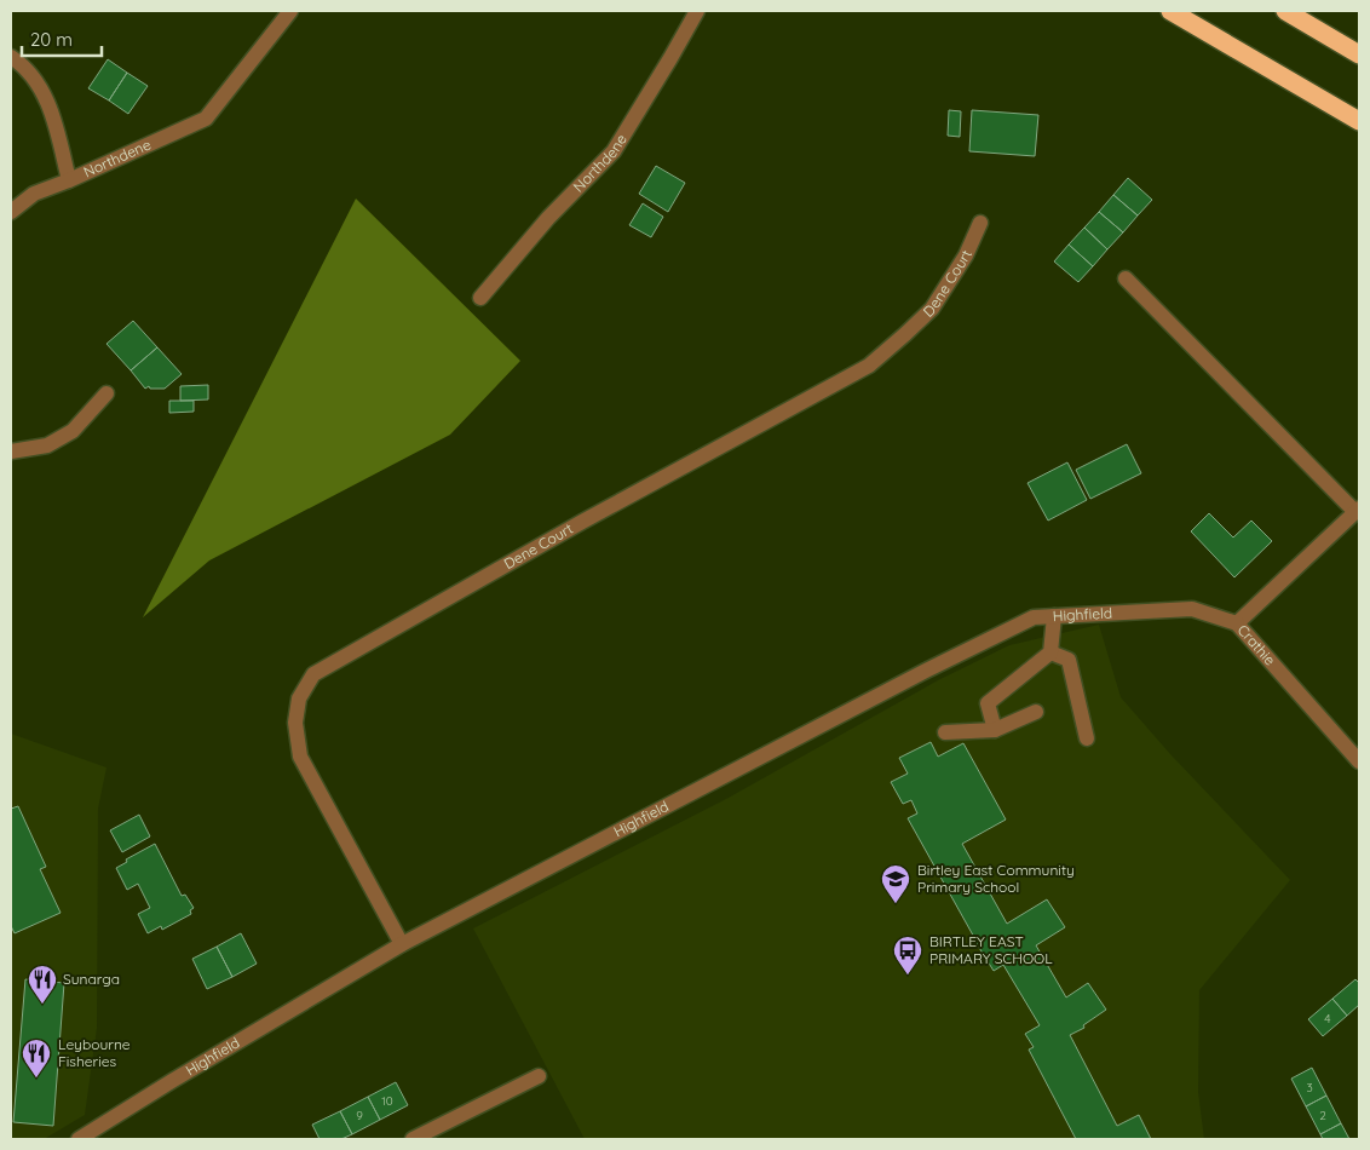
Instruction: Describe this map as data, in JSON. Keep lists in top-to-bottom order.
{
  "streets": {
    "street": [
      "Northdene",
      "Dene Court",
      "Highfield",
      "Crathie"
    ]
  },
  "crossings": [
    ["Dene Court", "Highfield"],
    ["Highfield", "Crathie"]
  ],
  "places": {
    "school or university": ["Birtley East Community Primary School"],
    "bus stop": ["BIRTLEY EAST PRIMARY SCHOOL"],
    "restaurant": ["Sunarga", "Leybourne Fisheries"]
  },
  "house_numbers": [
    "4",
    "3",
    "10",
    "9",
    "2"
  ],
  "scale_bar": "20 m"
}
